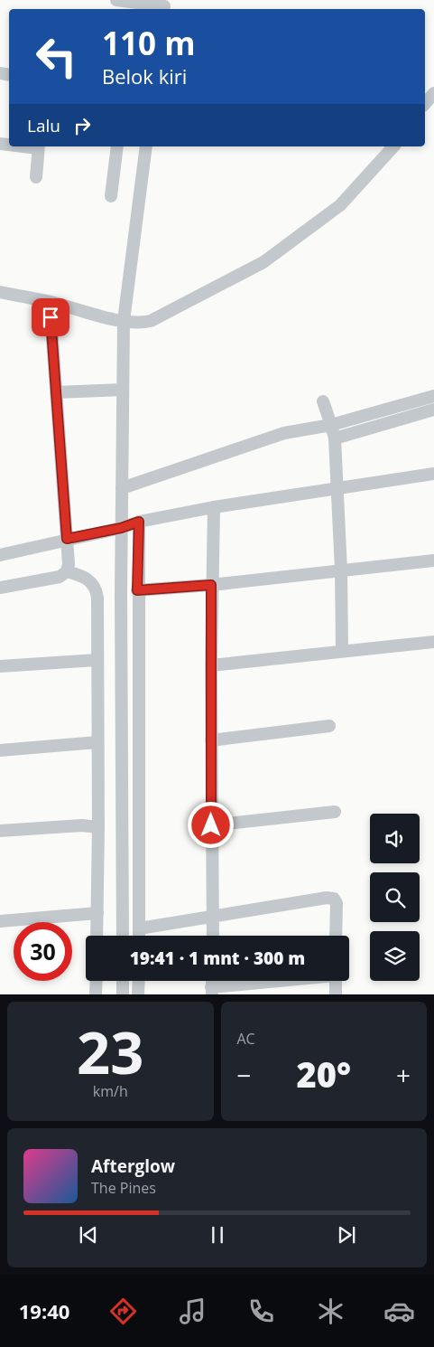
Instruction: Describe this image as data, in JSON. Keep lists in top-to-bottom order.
{
  "page": {
    "turn": ["110 m", "Belok kiri"],
    "then": "Lalu",
    "limit": "30",
    "trip": "19:41 · 1 mnt · 300 m",
    "tile": [
      ["23", "km/h"],
      "AC"
    ],
    "heat": ["−", "20°", "+"],
    "song": ["Afterglow", "The Pines"],
    "tabs": "19:40"
  }
}
